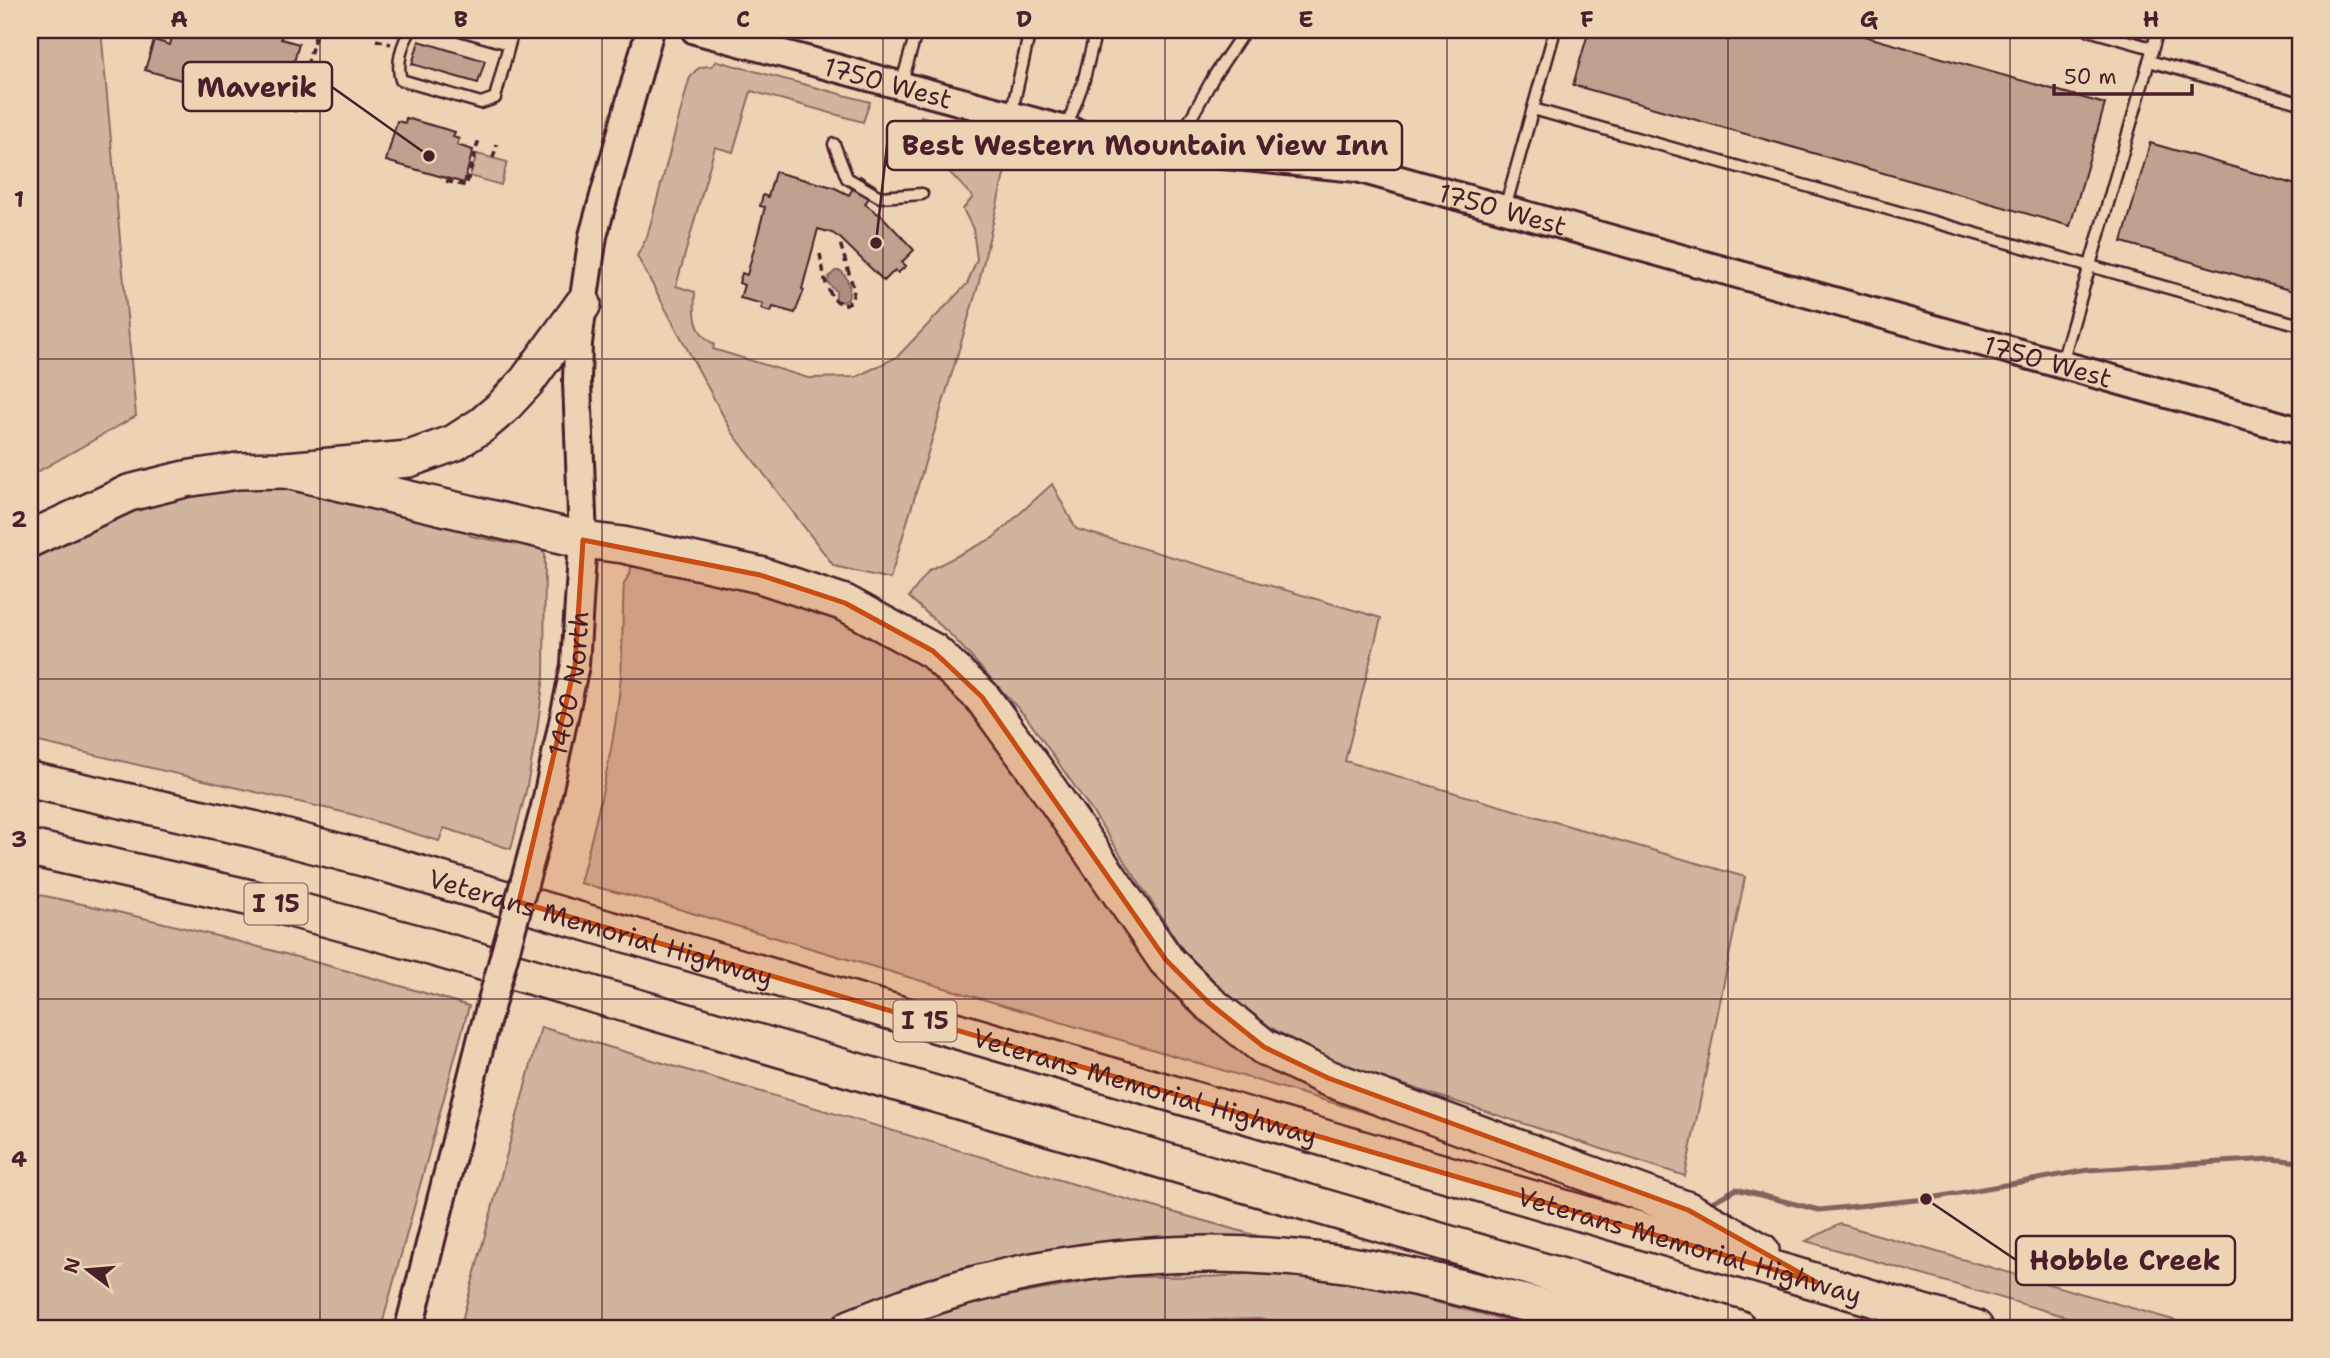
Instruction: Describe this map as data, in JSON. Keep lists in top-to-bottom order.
{
  "streets": {
    "highway": ["I 15", "Veterans Memorial Highway"],
    "street": ["1750 West", "1400 North"]
  },
  "places": ["Maverik", "Best Western Mountain View Inn", "Hobble Creek"],
  "scale_bar": "50 m",
  "north": "left",
  "grid": {
    "columns": [
      "A",
      "B",
      "C",
      "D",
      "E",
      "F",
      "G",
      "H"
    ],
    "rows": [
      "1",
      "2",
      "3",
      "4"
    ]
  }
}
